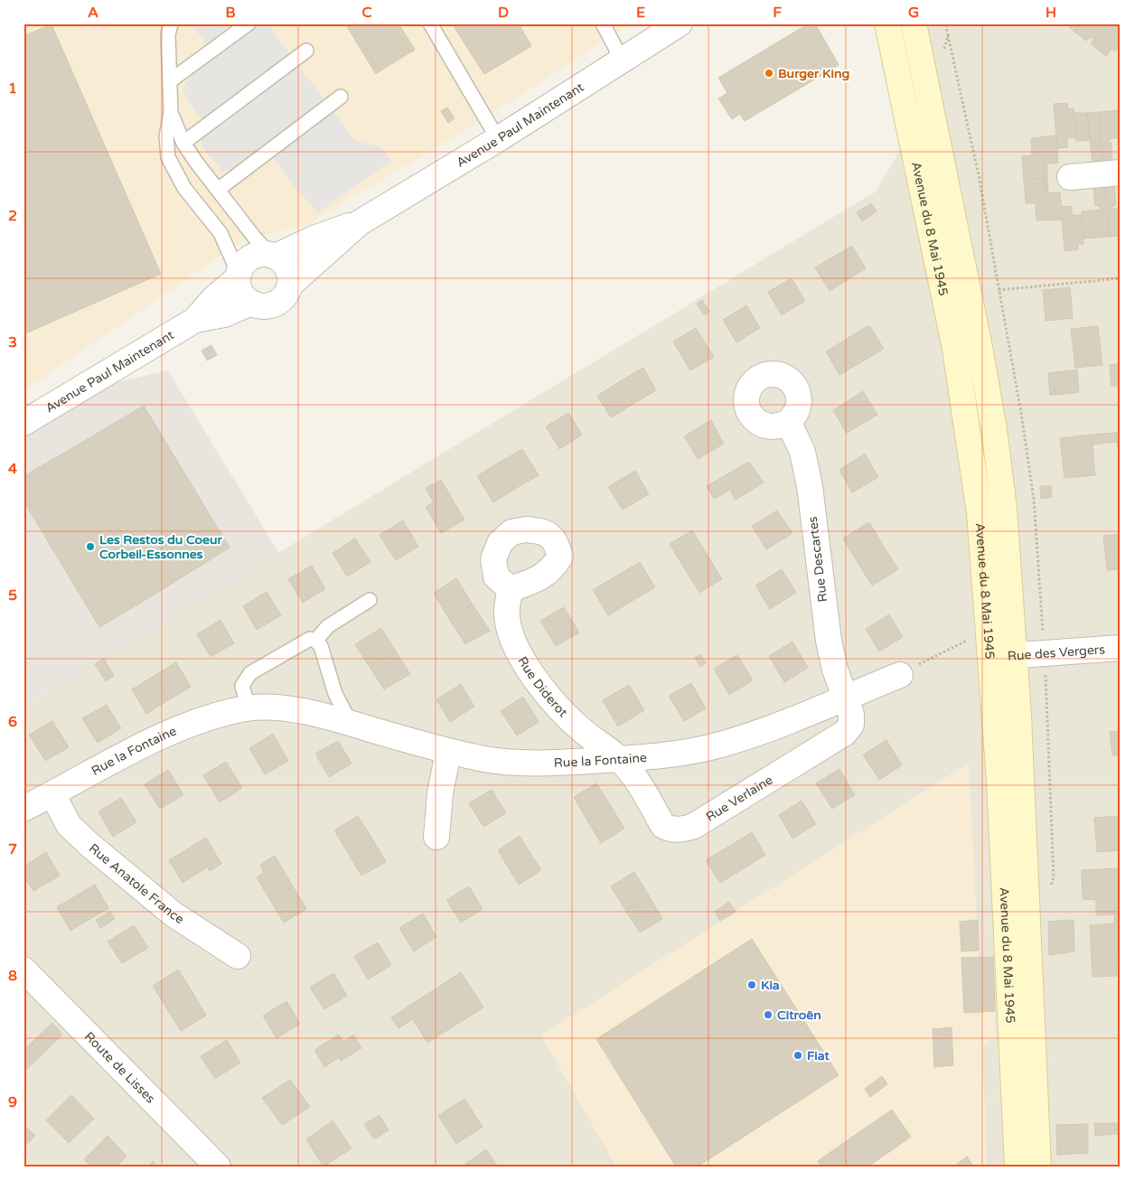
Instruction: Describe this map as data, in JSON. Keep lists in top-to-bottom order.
{
  "streets": {
    "main road": ["Avenue du 8 Mai 1945"],
    "street": [
      "Avenue Paul Maintenant",
      "Rue Descartes",
      "Rue des Vergers",
      "Rue Diderot",
      "Rue la Fontaine",
      "Rue Verlaine",
      "Rue Anatole France",
      "Route de Lisses"
    ]
  },
  "crossings": [
    ["Avenue du 8 Mai 1945", "Rue des Vergers"],
    ["Rue Descartes", "Rue la Fontaine"],
    ["Rue Descartes", "Rue Verlaine"],
    ["Rue Diderot", "Rue la Fontaine"],
    ["Rue Diderot", "Rue Verlaine"],
    ["Rue la Fontaine", "Rue Verlaine"],
    ["Rue la Fontaine", "Rue Anatole France"]
  ],
  "places": [
    "Burger King",
    "Les Restos du Coeur Corbeil-Essonnes",
    "Kia",
    "Citroën",
    "Fiat"
  ],
  "grid": {
    "columns": [
      "A",
      "B",
      "C",
      "D",
      "E",
      "F",
      "G",
      "H"
    ],
    "rows": [
      "1",
      "2",
      "3",
      "4",
      "5",
      "6",
      "7",
      "8",
      "9"
    ]
  }
}
